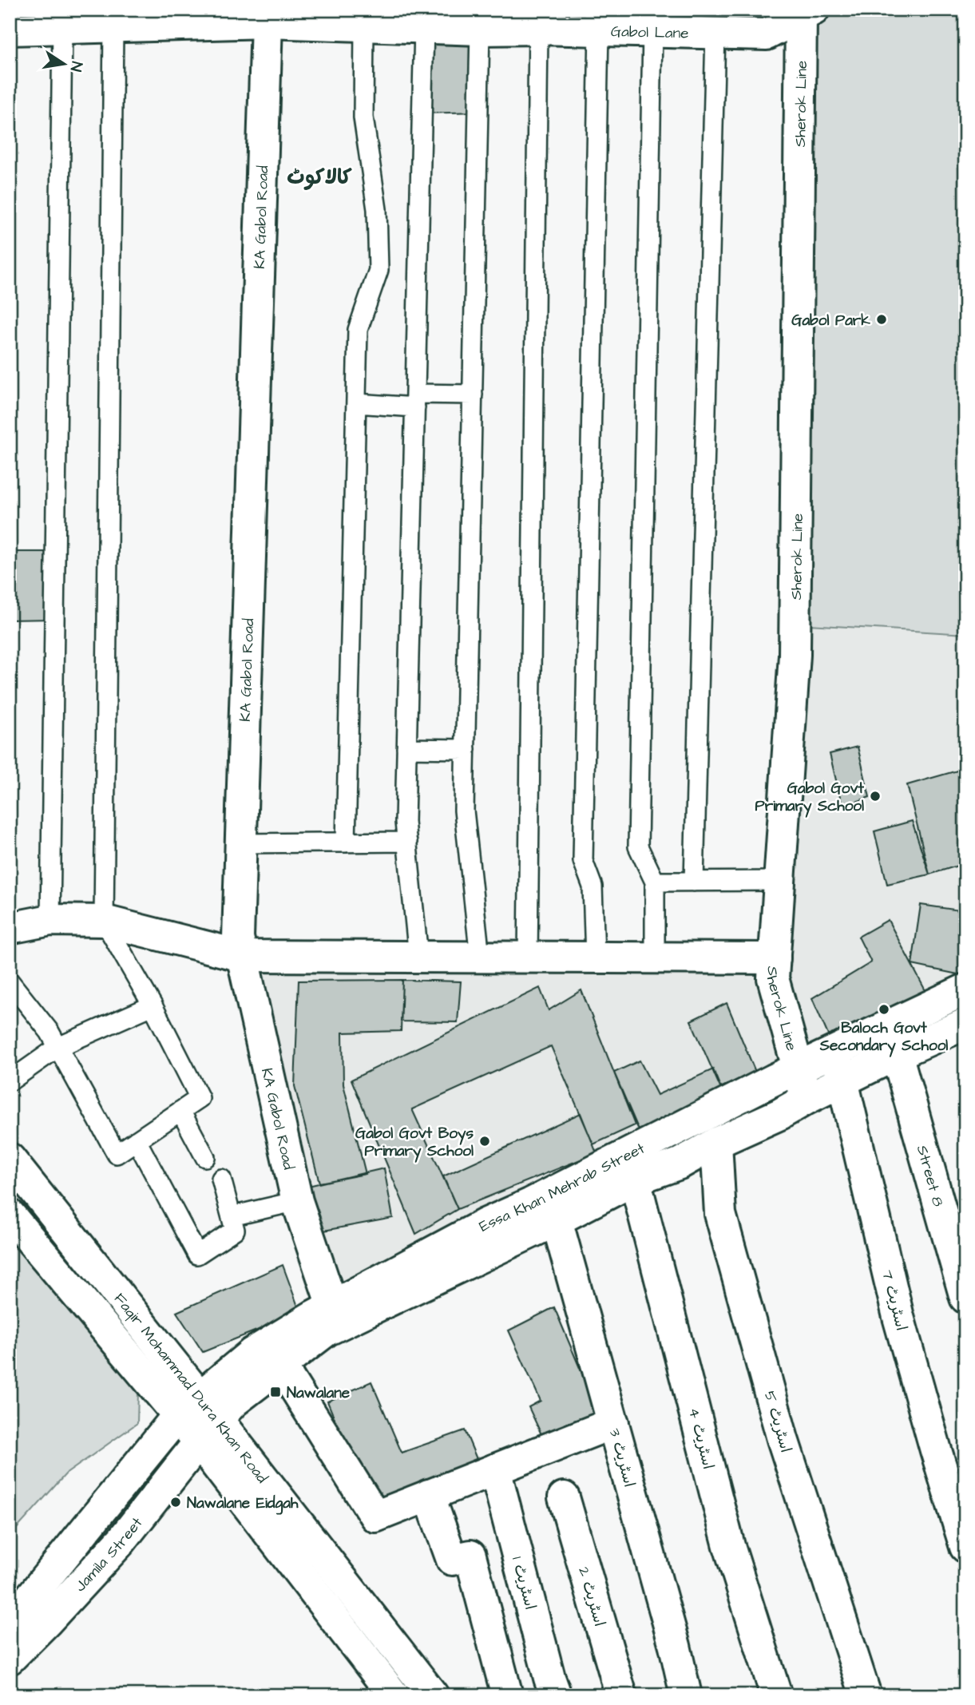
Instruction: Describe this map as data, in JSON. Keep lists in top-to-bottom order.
{
  "streets": {
    "street": [
      "Gabol Lane",
      "Sherok Line",
      "KA Gabol Road",
      "Street 8",
      "Essa Khan Mehrab Street",
      "اسٹریٹ 7",
      "Faqir Mohammad Dura Khan Road",
      "اسٹریٹ 5",
      "اسٹریٹ 4",
      "اسٹریٹ 3",
      "Jamila Street",
      "اسٹریٹ 1",
      "اسٹریٹ 2"
    ]
  },
  "crossings": [
    ["Gabol Lane", "Sherok Line"],
    ["Gabol Lane", "KA Gabol Road"],
    ["Sherok Line", "Essa Khan Mehrab Street"],
    ["KA Gabol Road", "Essa Khan Mehrab Street"],
    ["Street 8", "Essa Khan Mehrab Street"],
    ["Essa Khan Mehrab Street", "اسٹریٹ 7"],
    ["Essa Khan Mehrab Street", "Faqir Mohammad Dura Khan Road"],
    ["Essa Khan Mehrab Street", "اسٹریٹ 5"],
    ["Essa Khan Mehrab Street", "اسٹریٹ 4"],
    ["Essa Khan Mehrab Street", "اسٹریٹ 3"],
    ["Essa Khan Mehrab Street", "Jamila Street"],
    ["Faqir Mohammad Dura Khan Road", "Jamila Street"]
  ],
  "districts": ["کالاکوٹ"],
  "places": {
    "other": [
      "Gabol Park",
      "Gabol Govt Primary School",
      "Baloch Govt Secondary School",
      "Gabol Govt Boys Primary School",
      "Nawalane Eidgah"
    ],
    "transit": ["Nawalane"]
  },
  "north": "right"
}
